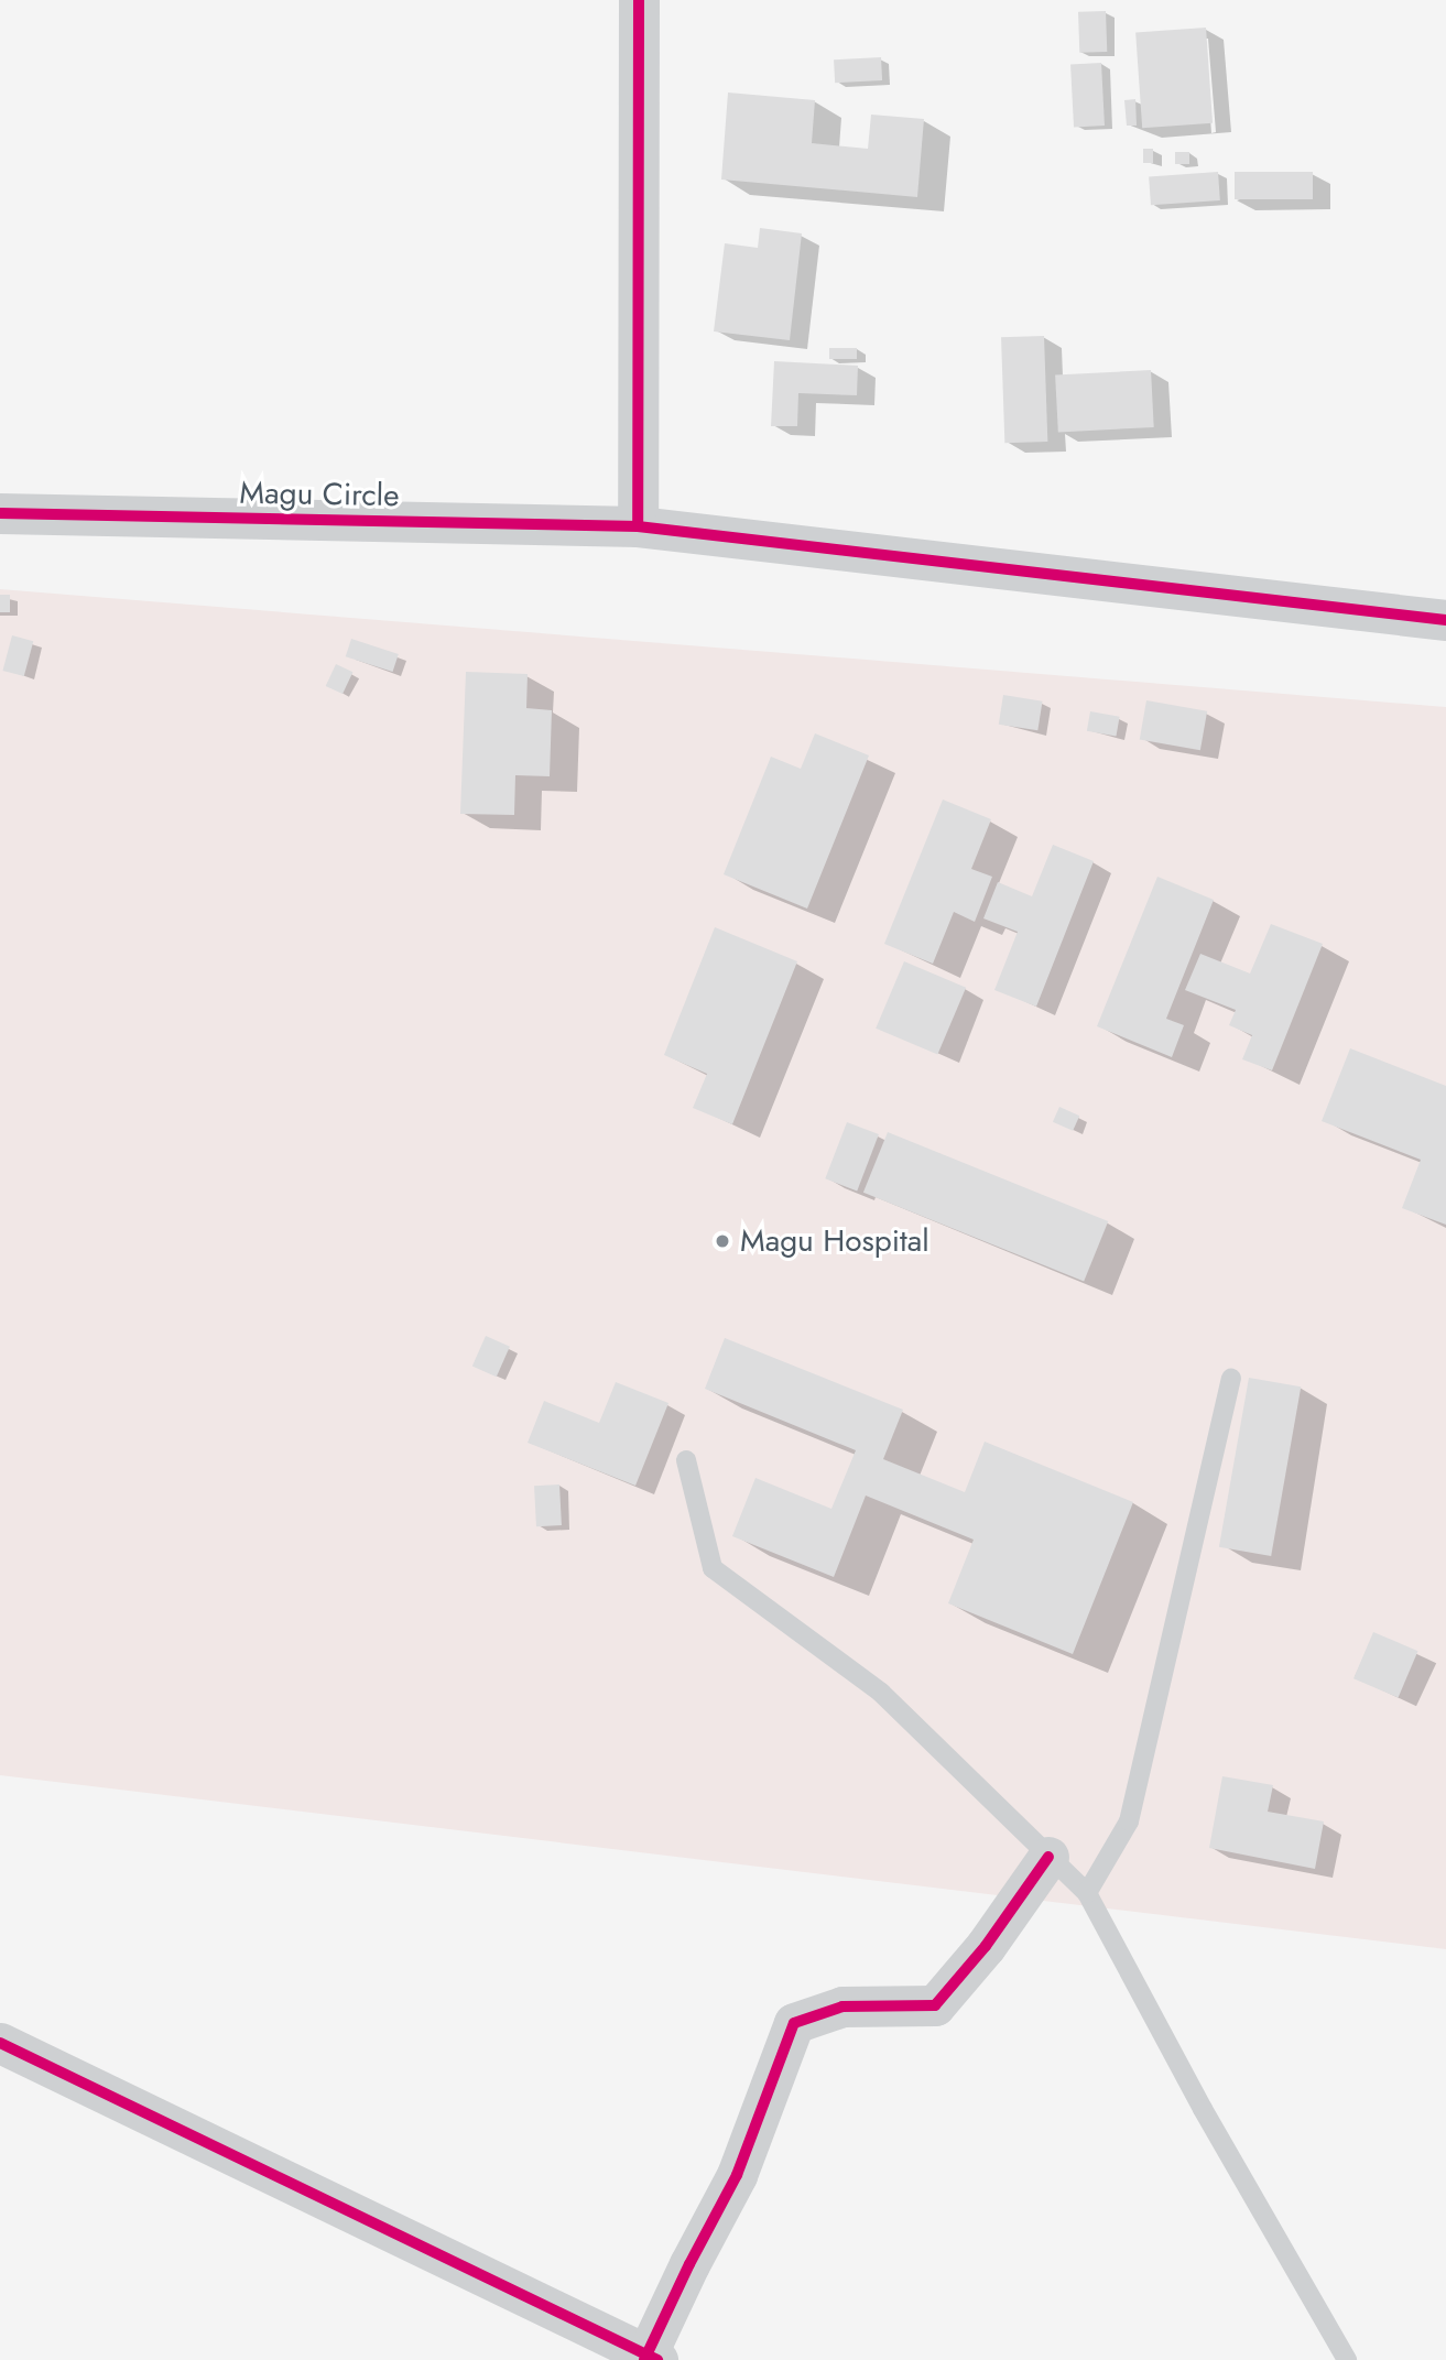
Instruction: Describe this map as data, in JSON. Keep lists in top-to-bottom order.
{
  "streets": {
    "street": ["Magu Circle"]
  },
  "places": ["Magu Hospital"]
}
